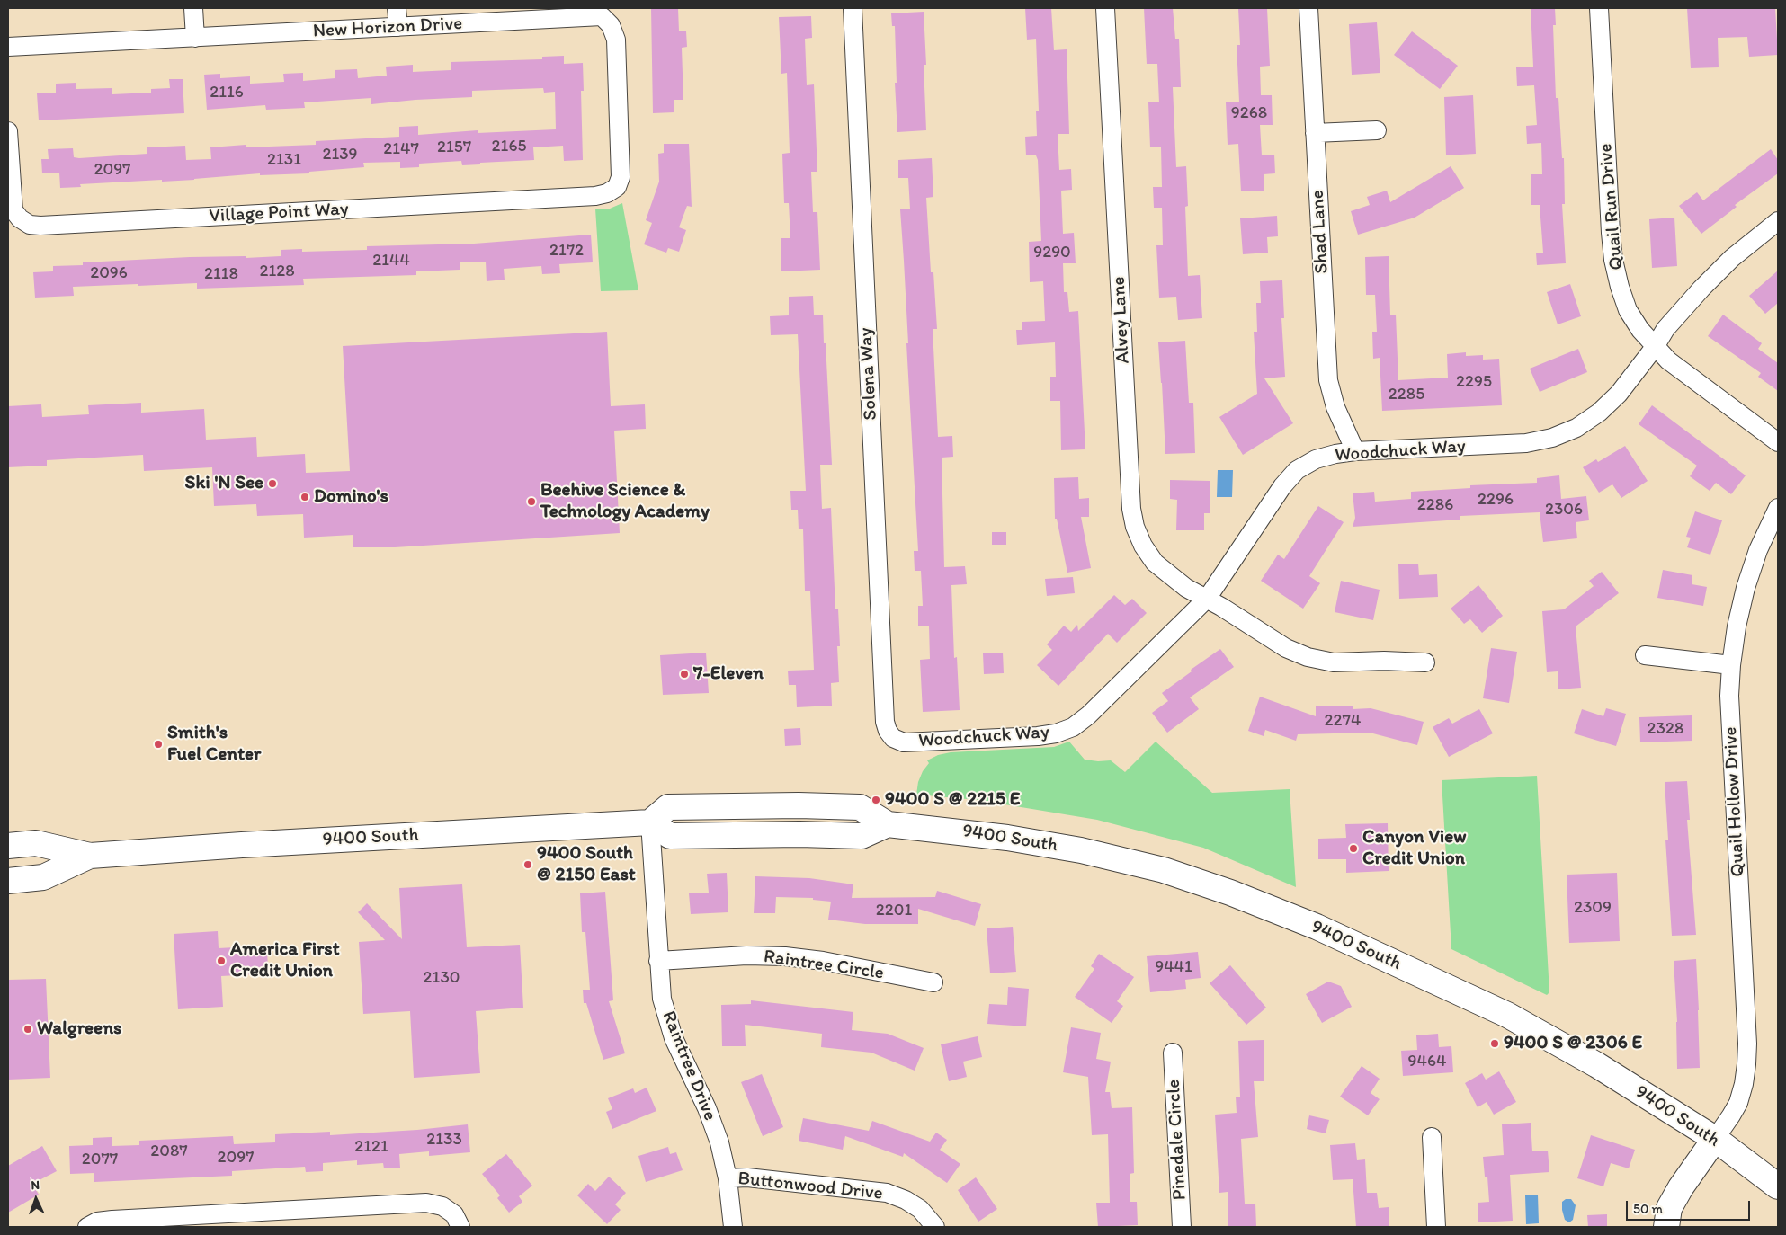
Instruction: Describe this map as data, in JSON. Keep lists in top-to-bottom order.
{
  "streets": {
    "main road": ["9400 South"],
    "street": [
      "New Horizon Drive",
      "Quail Run Drive",
      "Village Point Way",
      "Shad Lane",
      "Alvey Lane",
      "Solena Way",
      "Woodchuck Way",
      "Quail Hollow Drive",
      "Raintree Circle",
      "Raintree Drive",
      "Pinedale Circle",
      "Buttonwood Drive"
    ]
  },
  "crossings": [
    ["New Horizon Drive", "Village Point Way"],
    ["Quail Run Drive", "Woodchuck Way"],
    ["Shad Lane", "Woodchuck Way"],
    ["Alvey Lane", "Woodchuck Way"],
    ["Solena Way", "Woodchuck Way"],
    ["Quail Hollow Drive", "9400 South"],
    ["9400 South", "Raintree Drive"],
    ["Raintree Circle", "Raintree Drive"],
    ["Raintree Drive", "Buttonwood Drive"]
  ],
  "places": [
    "Ski 'N See",
    "Domino's",
    "Beehive Science & Technology Academy",
    "7-Eleven",
    "Smith's Fuel Center",
    "9400 S @ 2215 E",
    "Canyon View Credit Union",
    "9400 South @ 2150 East",
    "America First Credit Union",
    "Walgreens",
    "9400 S @ 2306 E"
  ],
  "house_numbers": [
    "2116",
    "9268",
    "2165",
    "2157",
    "2147",
    "2139",
    "2131",
    "2097",
    "2172",
    "9290",
    "2144",
    "2128",
    "2096",
    "2118",
    "2295",
    "2285",
    "2296",
    "2286",
    "2306",
    "2274",
    "2328",
    "2309",
    "2201",
    "9441",
    "2130",
    "9464",
    "2133",
    "2121",
    "2087",
    "2097",
    "2077"
  ],
  "scale_bar": "50 m",
  "north": "top"
}
